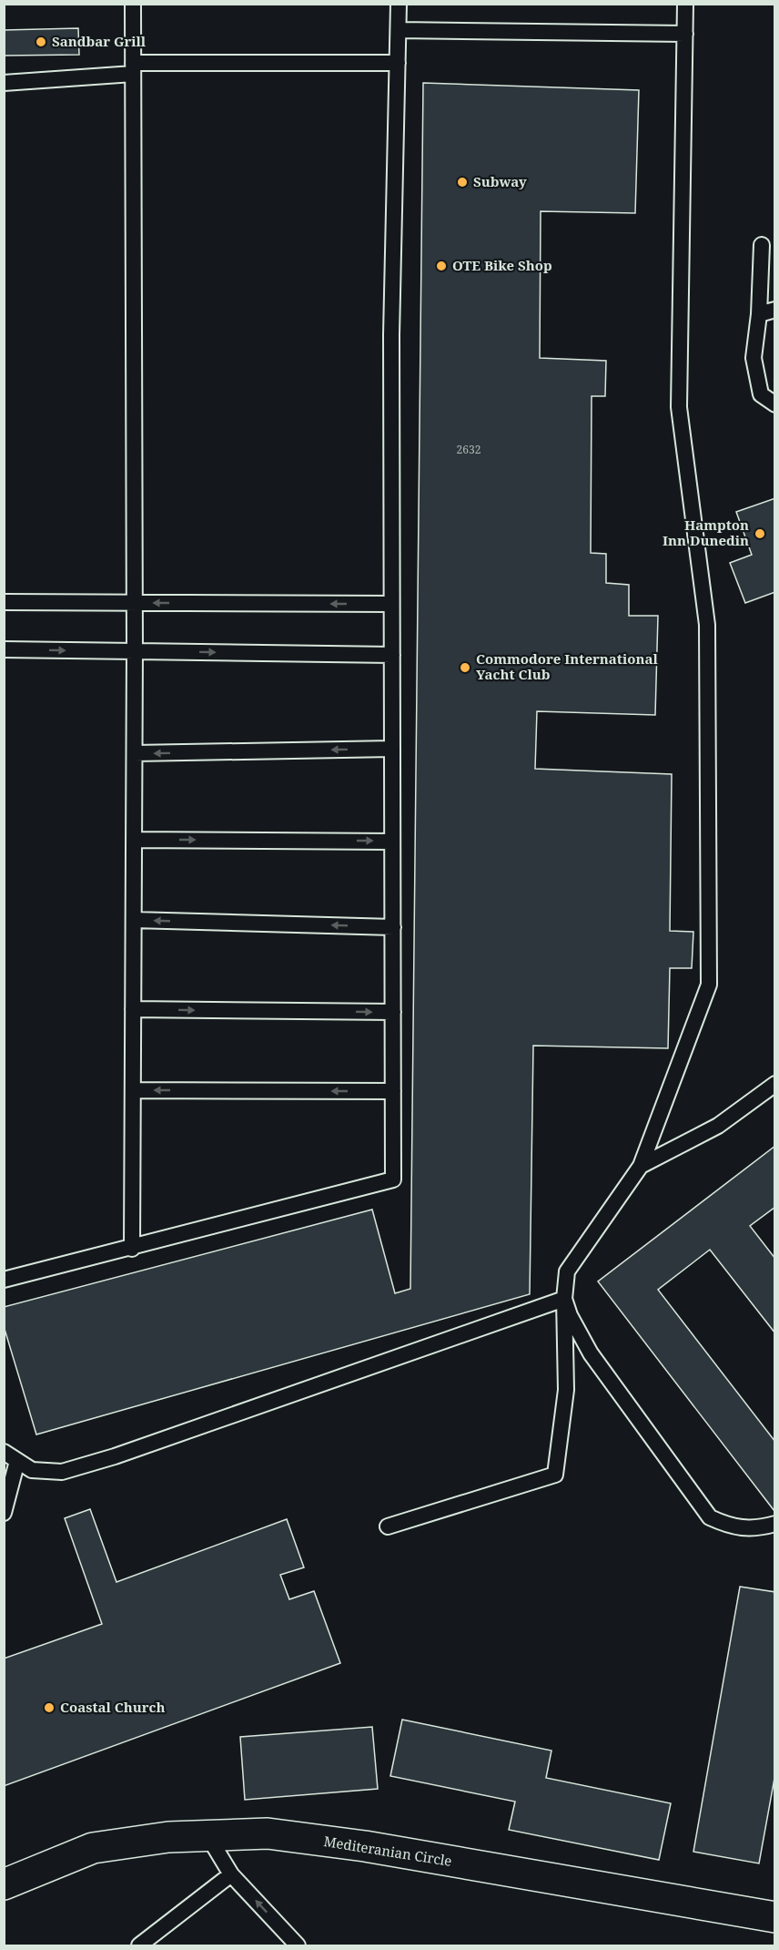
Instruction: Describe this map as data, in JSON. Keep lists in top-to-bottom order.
{
  "streets": {
    "street": ["Mediteranian Circle"]
  },
  "places": [
    "Sandbar Grill",
    "Subway",
    "OTE Bike Shop",
    "Hampton Inn Dunedin",
    "Commodore International Yacht Club",
    "Coastal Church"
  ],
  "house_numbers": ["2632"]
}
